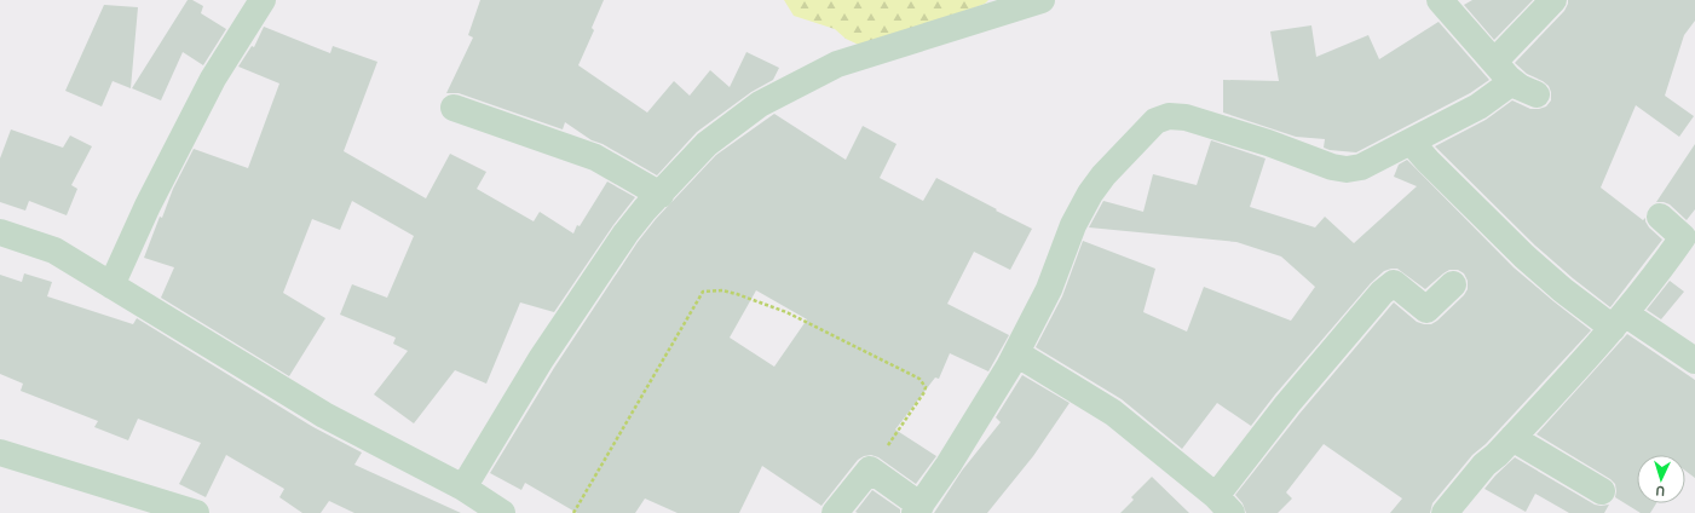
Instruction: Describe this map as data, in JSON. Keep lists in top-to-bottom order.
{
  "north": "bottom"
}
